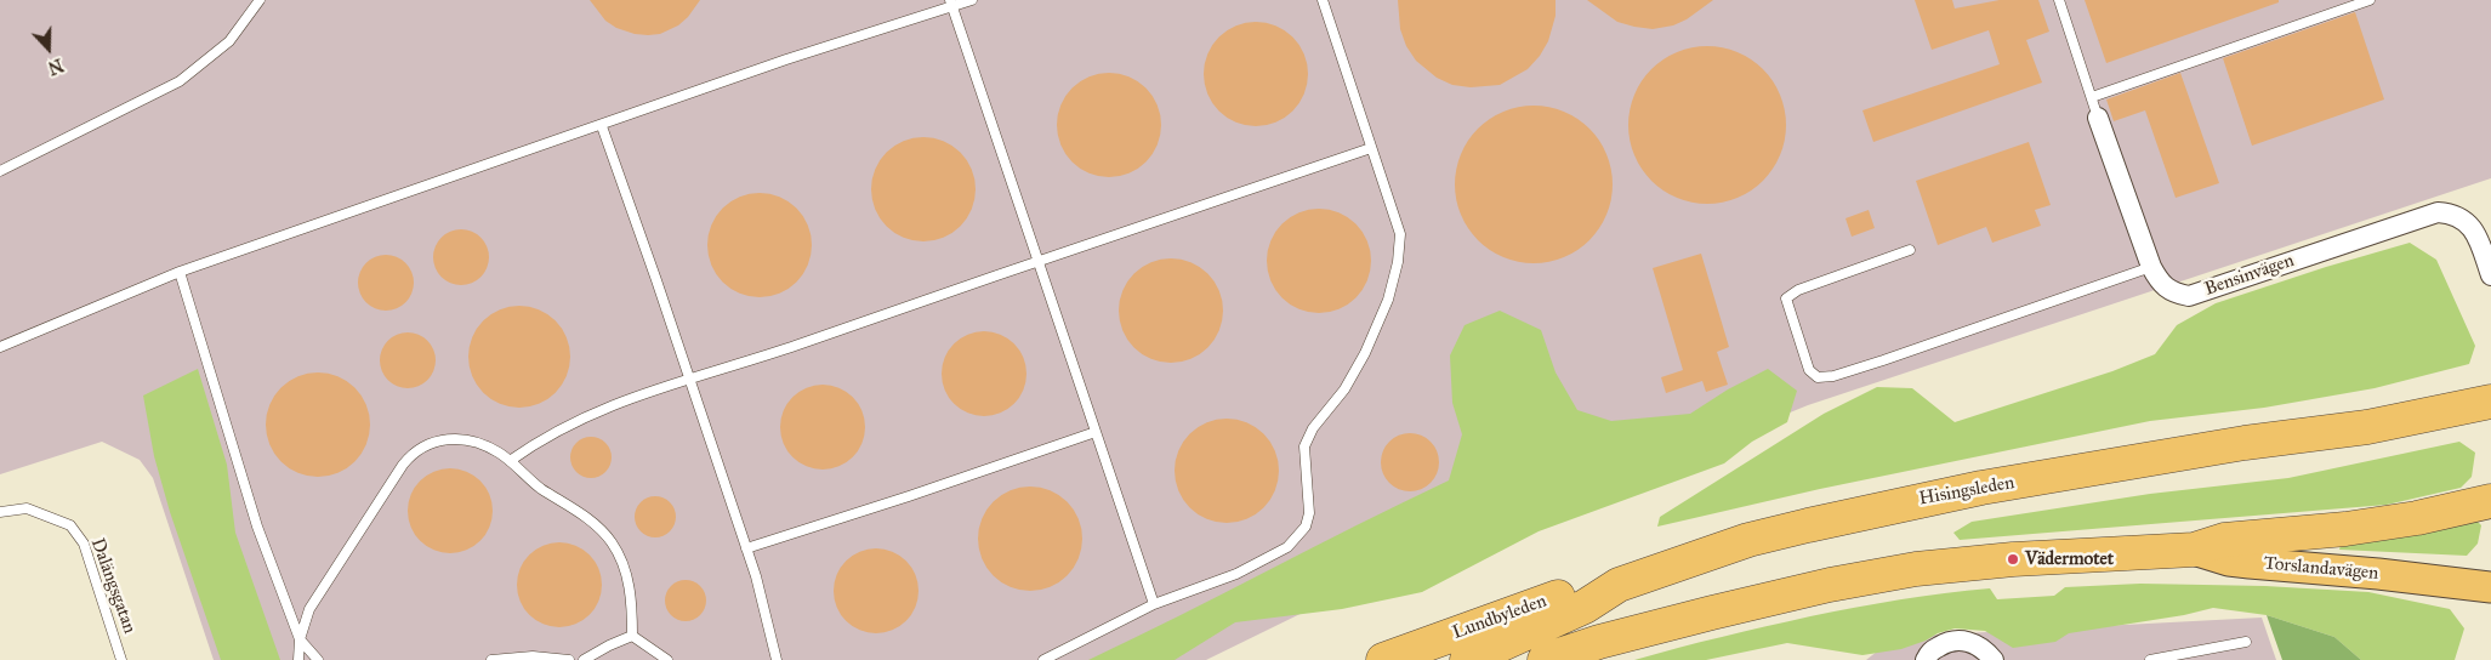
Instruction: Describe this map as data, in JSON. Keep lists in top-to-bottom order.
{
  "streets": {
    "highway": ["Hisingsleden", "Lundbyleden"],
    "main road": ["Torslandavägen"],
    "street": ["Bensinvägen"],
    "lane": ["Dalängsgatan"]
  },
  "crossings": [
    ["Hisingsleden", "Lundbyleden"]
  ],
  "places": ["Vädermotet"],
  "north": "bottom"
}
